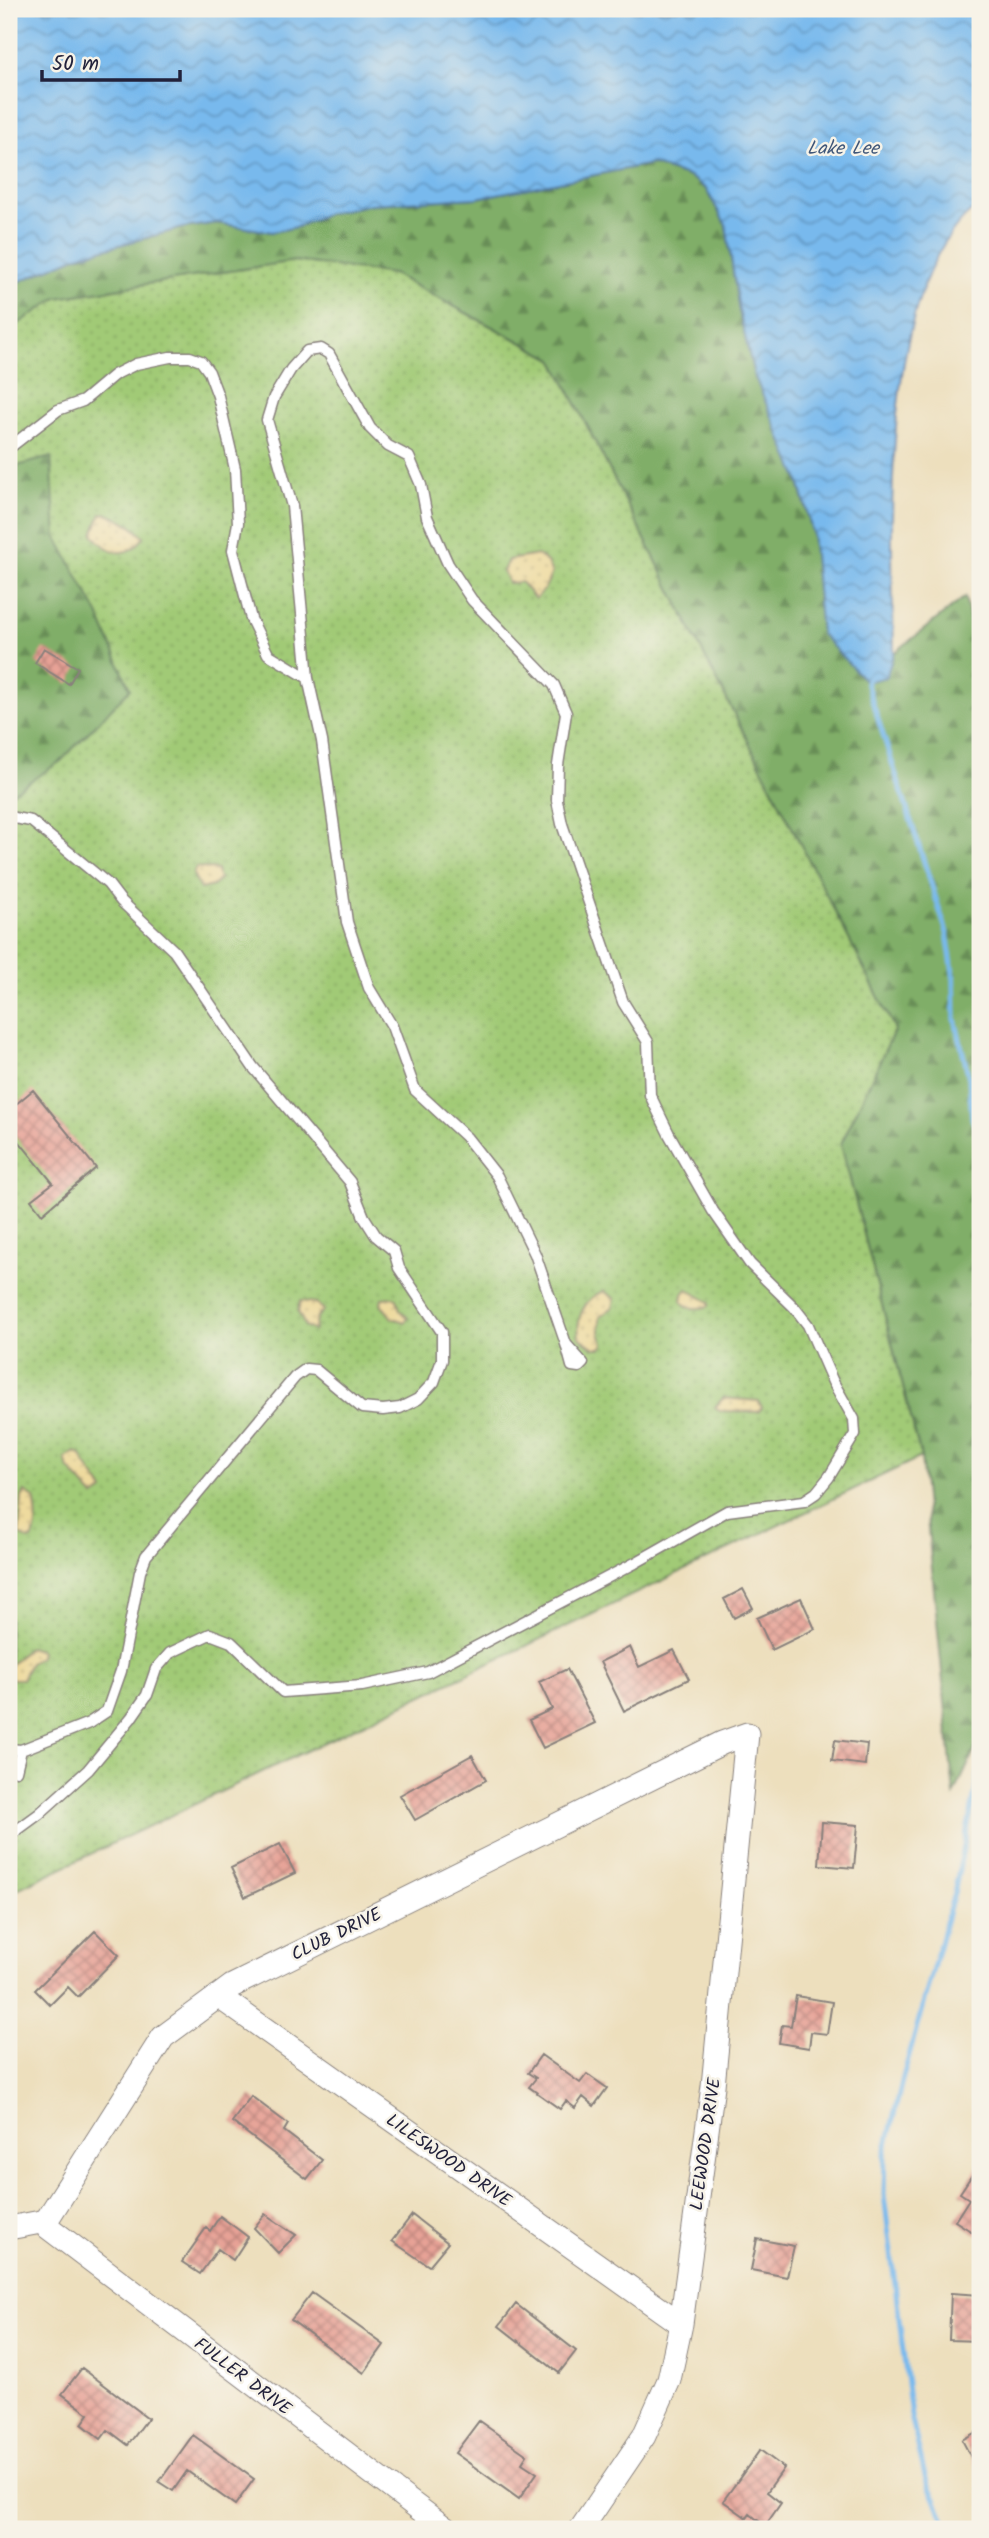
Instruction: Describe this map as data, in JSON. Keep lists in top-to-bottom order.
{
  "streets": {
    "street": [
      "CLUB DRIVE",
      "LEEWOOD DRIVE",
      "LILESWOOD DRIVE",
      "FULLER DRIVE"
    ]
  },
  "crossings": [
    ["CLUB DRIVE", "LEEWOOD DRIVE"],
    ["CLUB DRIVE", "LILESWOOD DRIVE"],
    ["CLUB DRIVE", "FULLER DRIVE"],
    ["LEEWOOD DRIVE", "LILESWOOD DRIVE"]
  ],
  "water": ["Lake Lee"],
  "scale_bar": "50 m"
}
